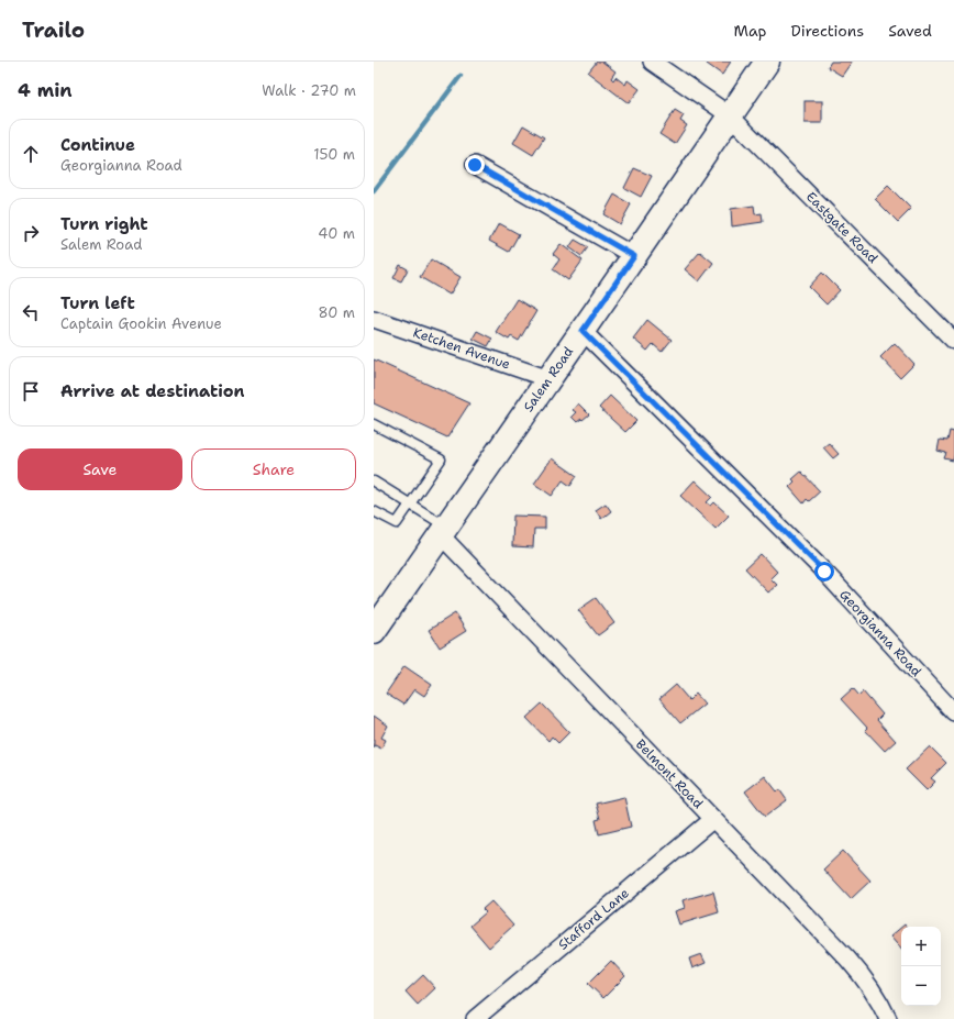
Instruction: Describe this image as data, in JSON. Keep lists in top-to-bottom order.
{
  "streets": {
    "main road": ["Salem Road"],
    "street": [
      "Eastgate Road",
      "Ketchen Avenue",
      "Georgianna Road",
      "Belmont Road",
      "Stafford Lane"
    ]
  },
  "crossings": [
    ["Eastgate Road", "Salem Road"],
    ["Ketchen Avenue", "Salem Road"],
    ["Salem Road", "Georgianna Road"],
    ["Salem Road", "Belmont Road"],
    ["Belmont Road", "Stafford Lane"]
  ],
  "page": {
    "header": "Trailo",
    "nav": ["Map", "Directions", "Saved"],
    "heading": ["4 min", "Walk · 270 m"],
    "list": [
      ["Continue", "Georgianna Road", "150 m"],
      ["Turn right", "Salem Road", "40 m"],
      ["Turn left", "Captain Gookin Avenue", "80 m"],
      "Arrive at destination"
    ],
    "buttons": ["Save", "Share"],
    "map_buttons": ["+", "−"]
  }
}
